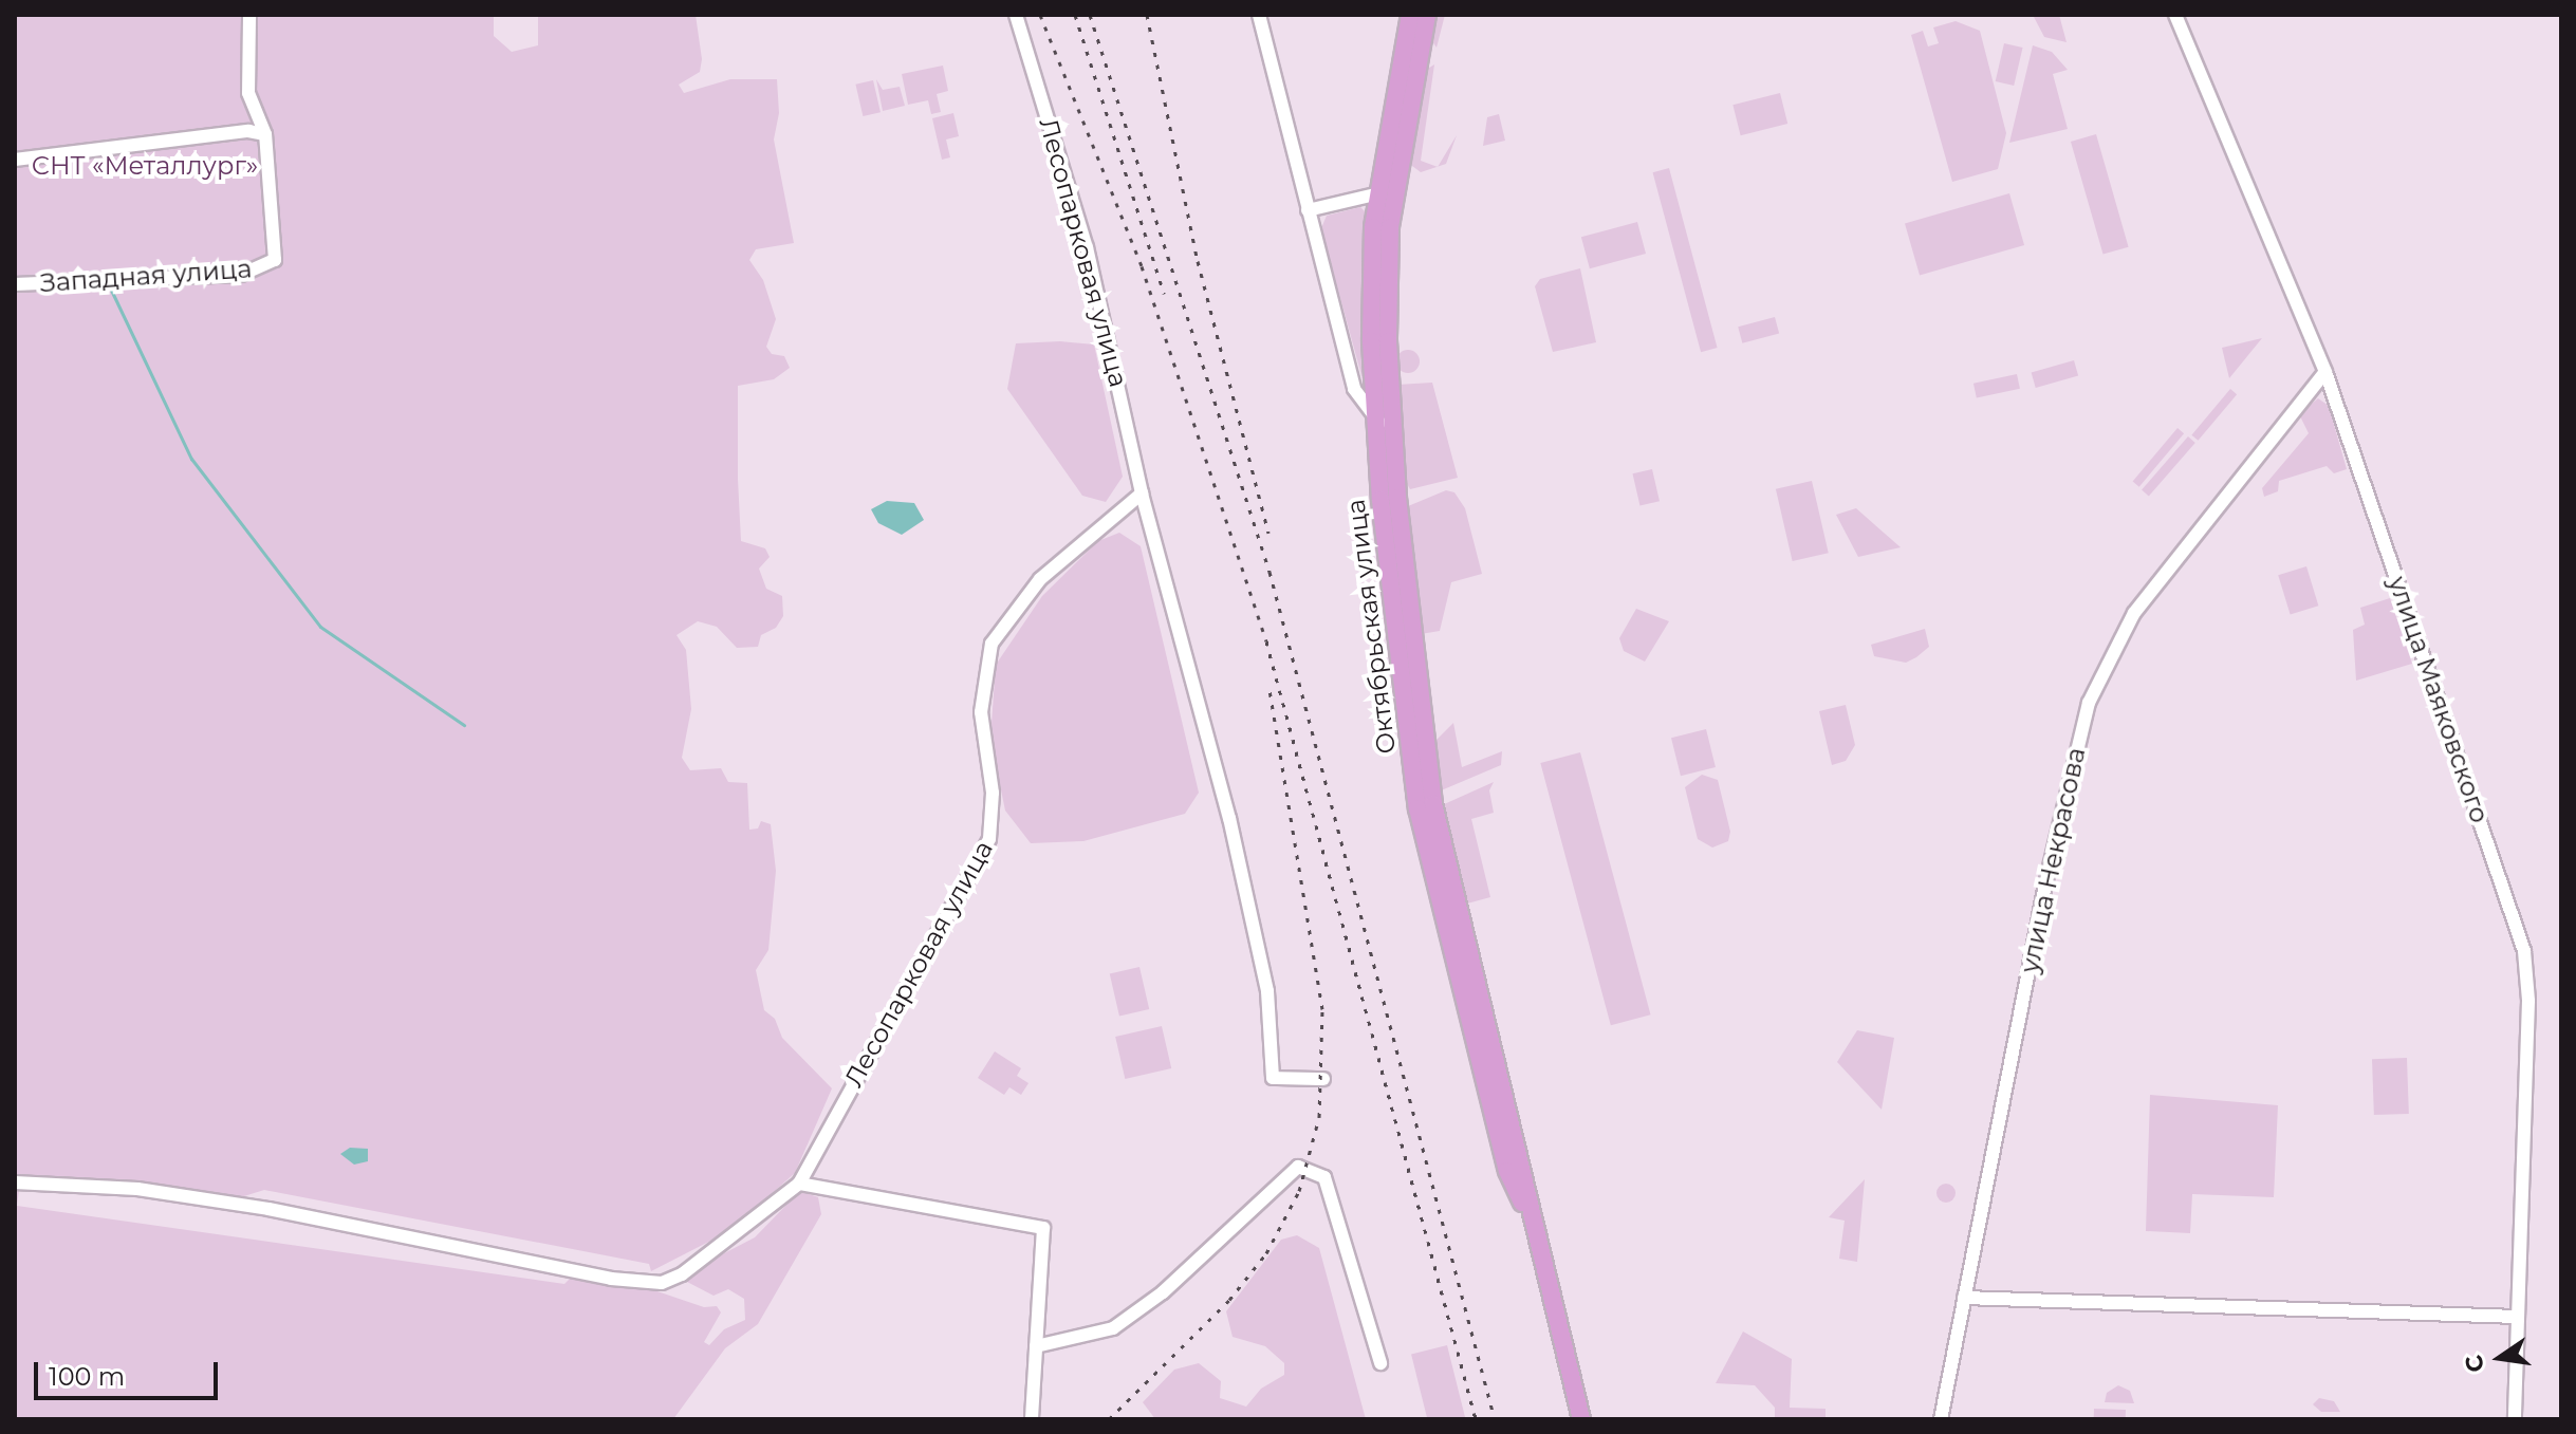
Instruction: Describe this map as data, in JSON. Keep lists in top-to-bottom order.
{
  "streets": {
    "main road": ["Октябрьская улица"],
    "street": [
      "Лесопарковая улица",
      "Западная улица",
      "улица Маяковского",
      "улица Некрасова"
    ]
  },
  "crossings": [
    ["улица Маяковского", "улица Некрасова"]
  ],
  "parks": ["СНТ «Металлург»"],
  "scale_bar": "100 m",
  "north": "left"
}
